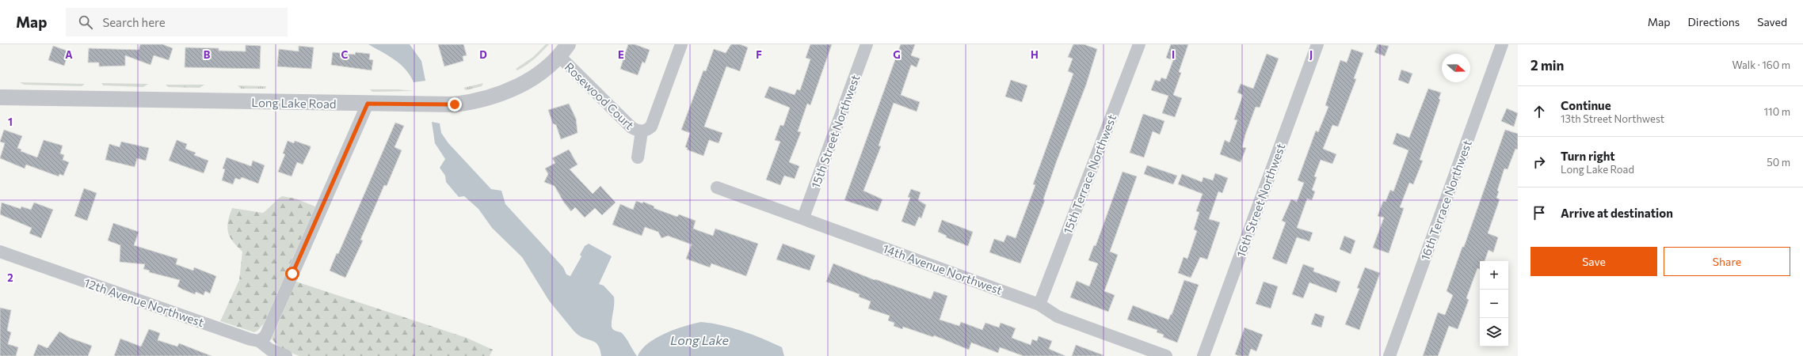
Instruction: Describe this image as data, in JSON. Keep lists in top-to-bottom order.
{
  "streets": {
    "street": [
      "Rosewood Court",
      "Long Lake Road",
      "15th Street Northwest",
      "15th Terrace Northwest",
      "16th Street Northwest",
      "16th Terrace Northwest",
      "14th Avenue Northwest",
      "12th Avenue Northwest"
    ]
  },
  "crossings": [
    ["Rosewood Court", "Long Lake Road"],
    ["15th Street Northwest", "14th Avenue Northwest"],
    ["15th Terrace Northwest", "14th Avenue Northwest"]
  ],
  "water": ["Long Lake"],
  "north": "right",
  "page": {
    "header": "Map",
    "search": "Search here",
    "nav": ["Map", "Directions", "Saved"],
    "heading": ["2 min", "Walk · 160 m"],
    "list": [
      ["Continue", "13th Street Northwest", "110 m"],
      ["Turn right", "Long Lake Road", "50 m"],
      "Arrive at destination"
    ],
    "buttons": ["Save", "Share"],
    "map_buttons": ["+", "−"]
  },
  "grid": {
    "columns": [
      "A",
      "B",
      "C",
      "D",
      "E",
      "F",
      "G",
      "H",
      "I",
      "J"
    ],
    "rows": ["1", "2"]
  }
}
